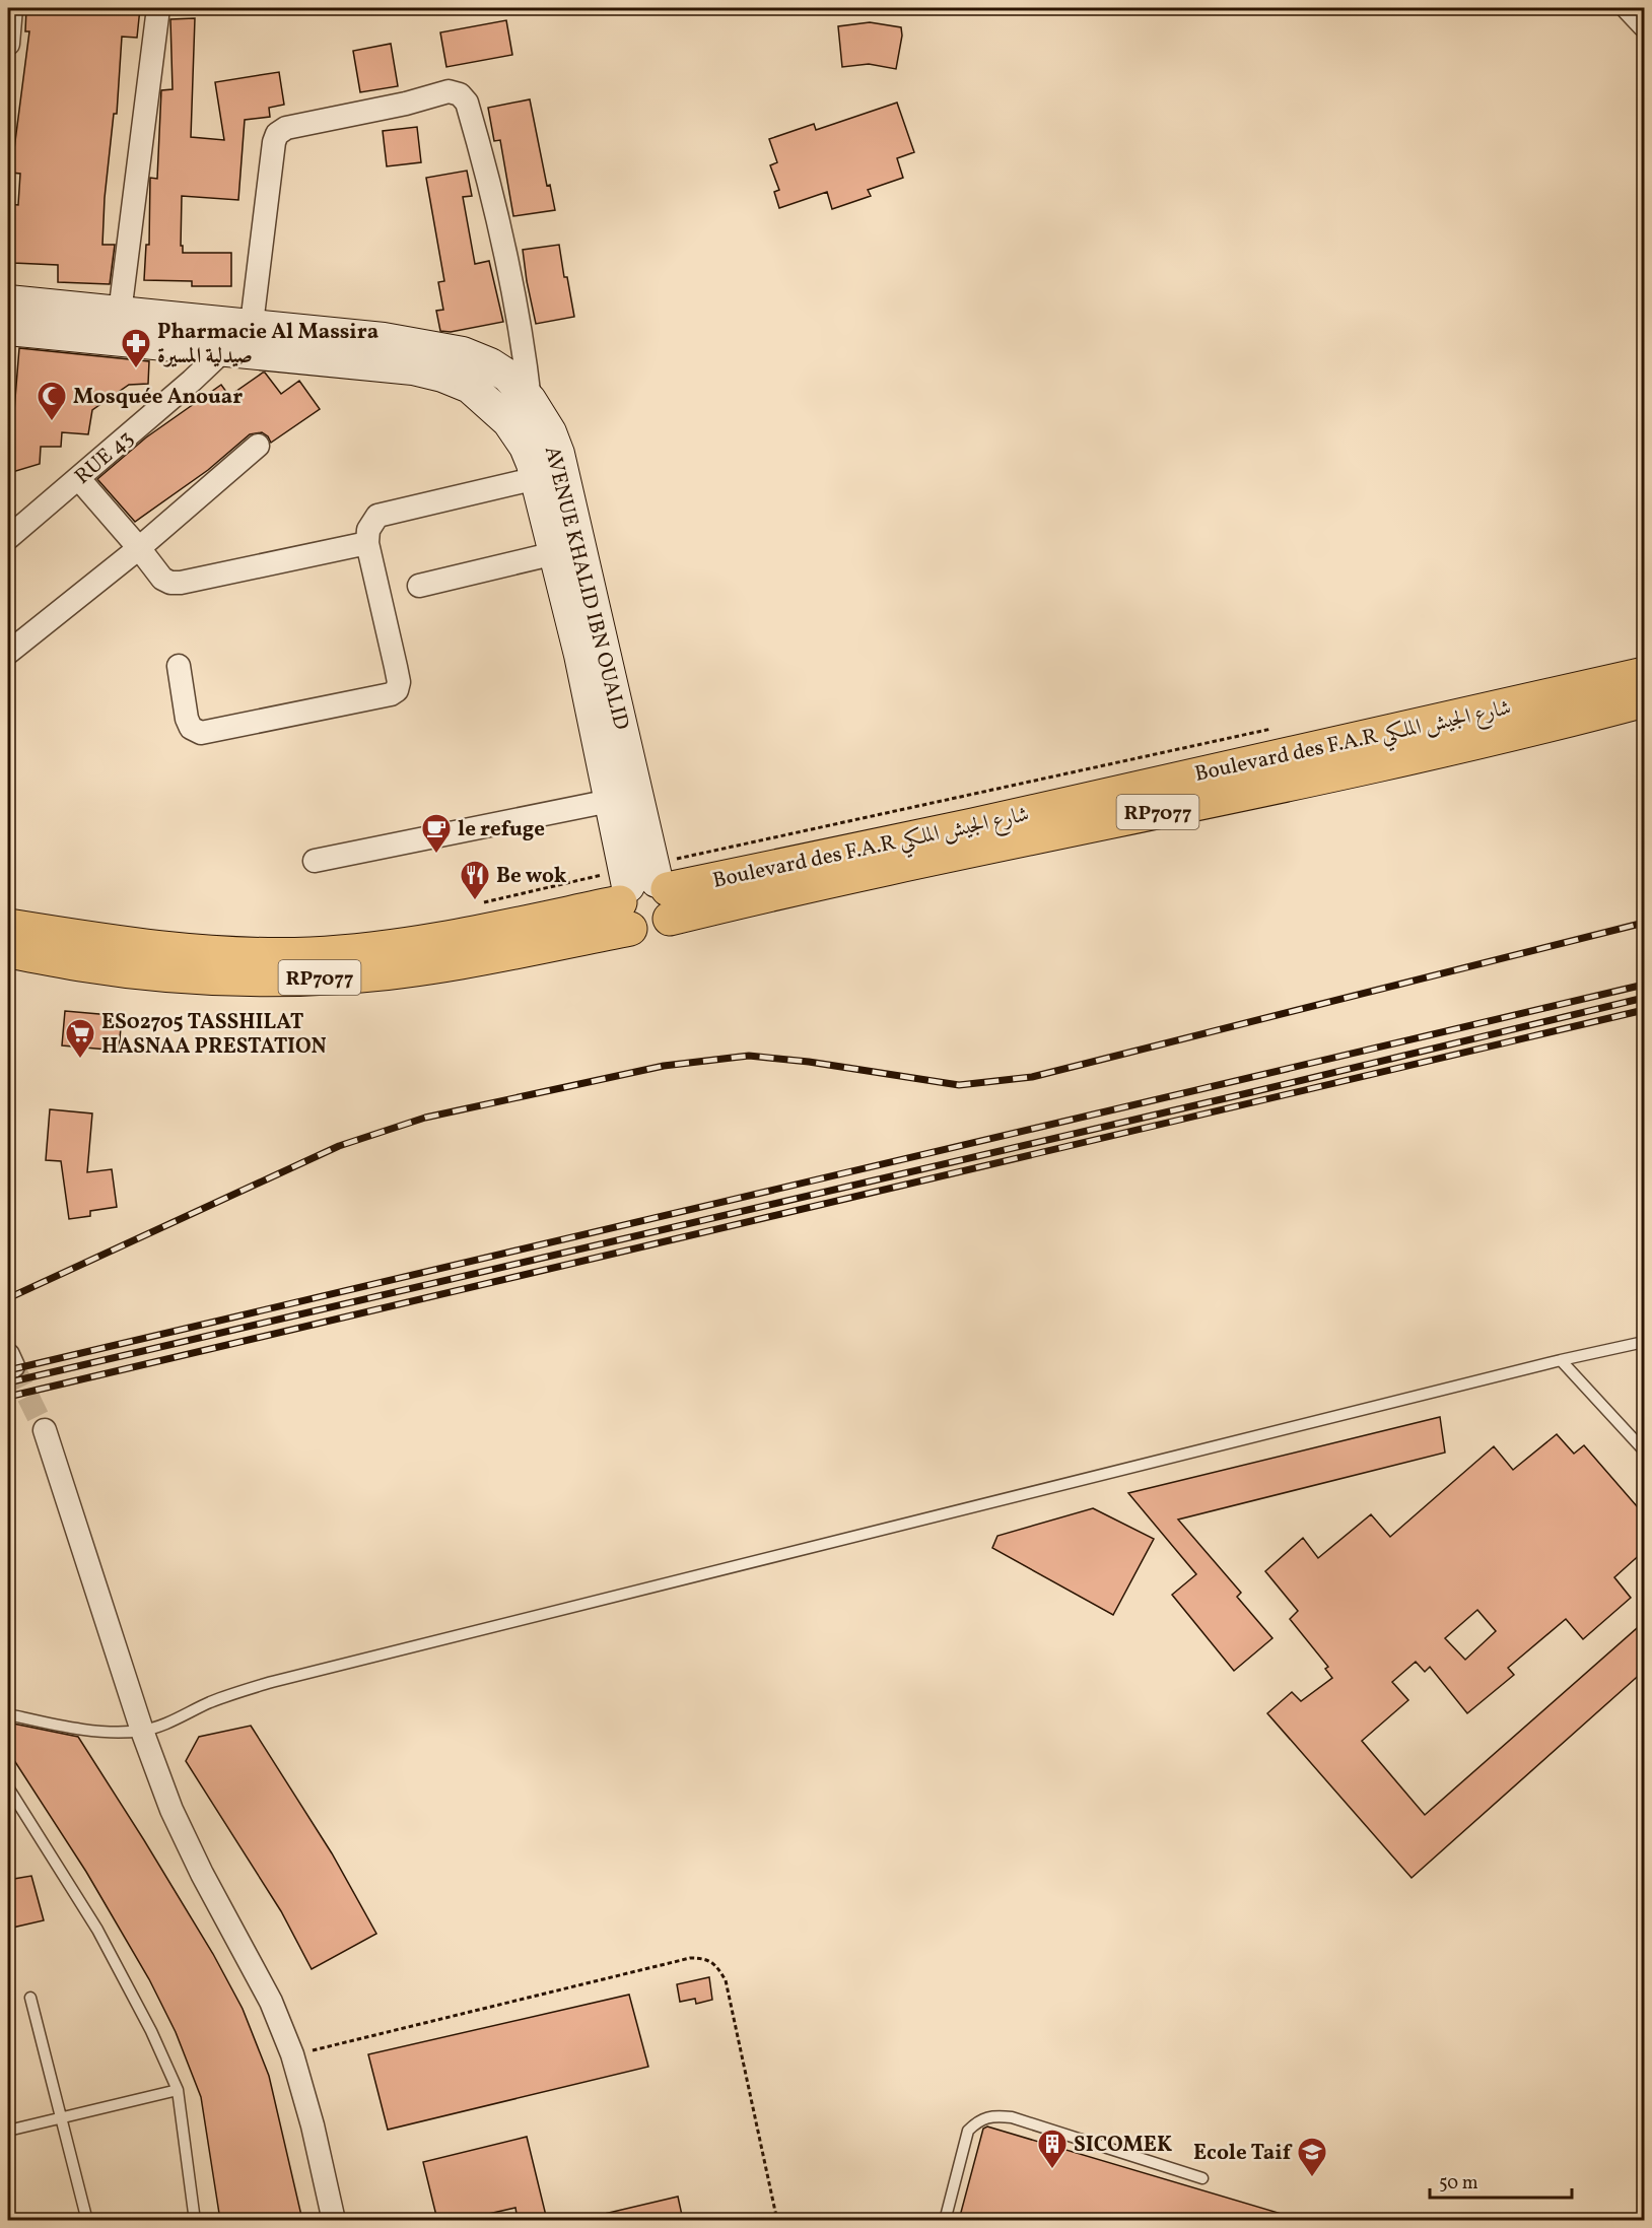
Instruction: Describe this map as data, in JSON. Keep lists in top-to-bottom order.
{
  "streets": {
    "main road": ["AVENUE KHALID IBN OUALID", "Boulevard des F.A.R شارع الجيش الملكي", "RP7077"],
    "street": ["RUE 43"]
  },
  "crossings": [
    ["RUE 43", "AVENUE KHALID IBN OUALID"],
    ["AVENUE KHALID IBN OUALID", "Boulevard des F.A.R شارع الجيش الملكي"]
  ],
  "places": {
    "pharmacy": ["Pharmacie Al Massira صيدلية المسيرة"],
    "mosque": ["Mosquée Anouar"],
    "cafe": ["le refuge"],
    "restaurant": ["Be wok"],
    "supermarket": ["ES02705 TASSHILAT HASNAA PRESTATION"],
    "building": ["SICOMEK"],
    "school or university": ["Ecole Taif"]
  },
  "scale_bar": "50 m"
}
